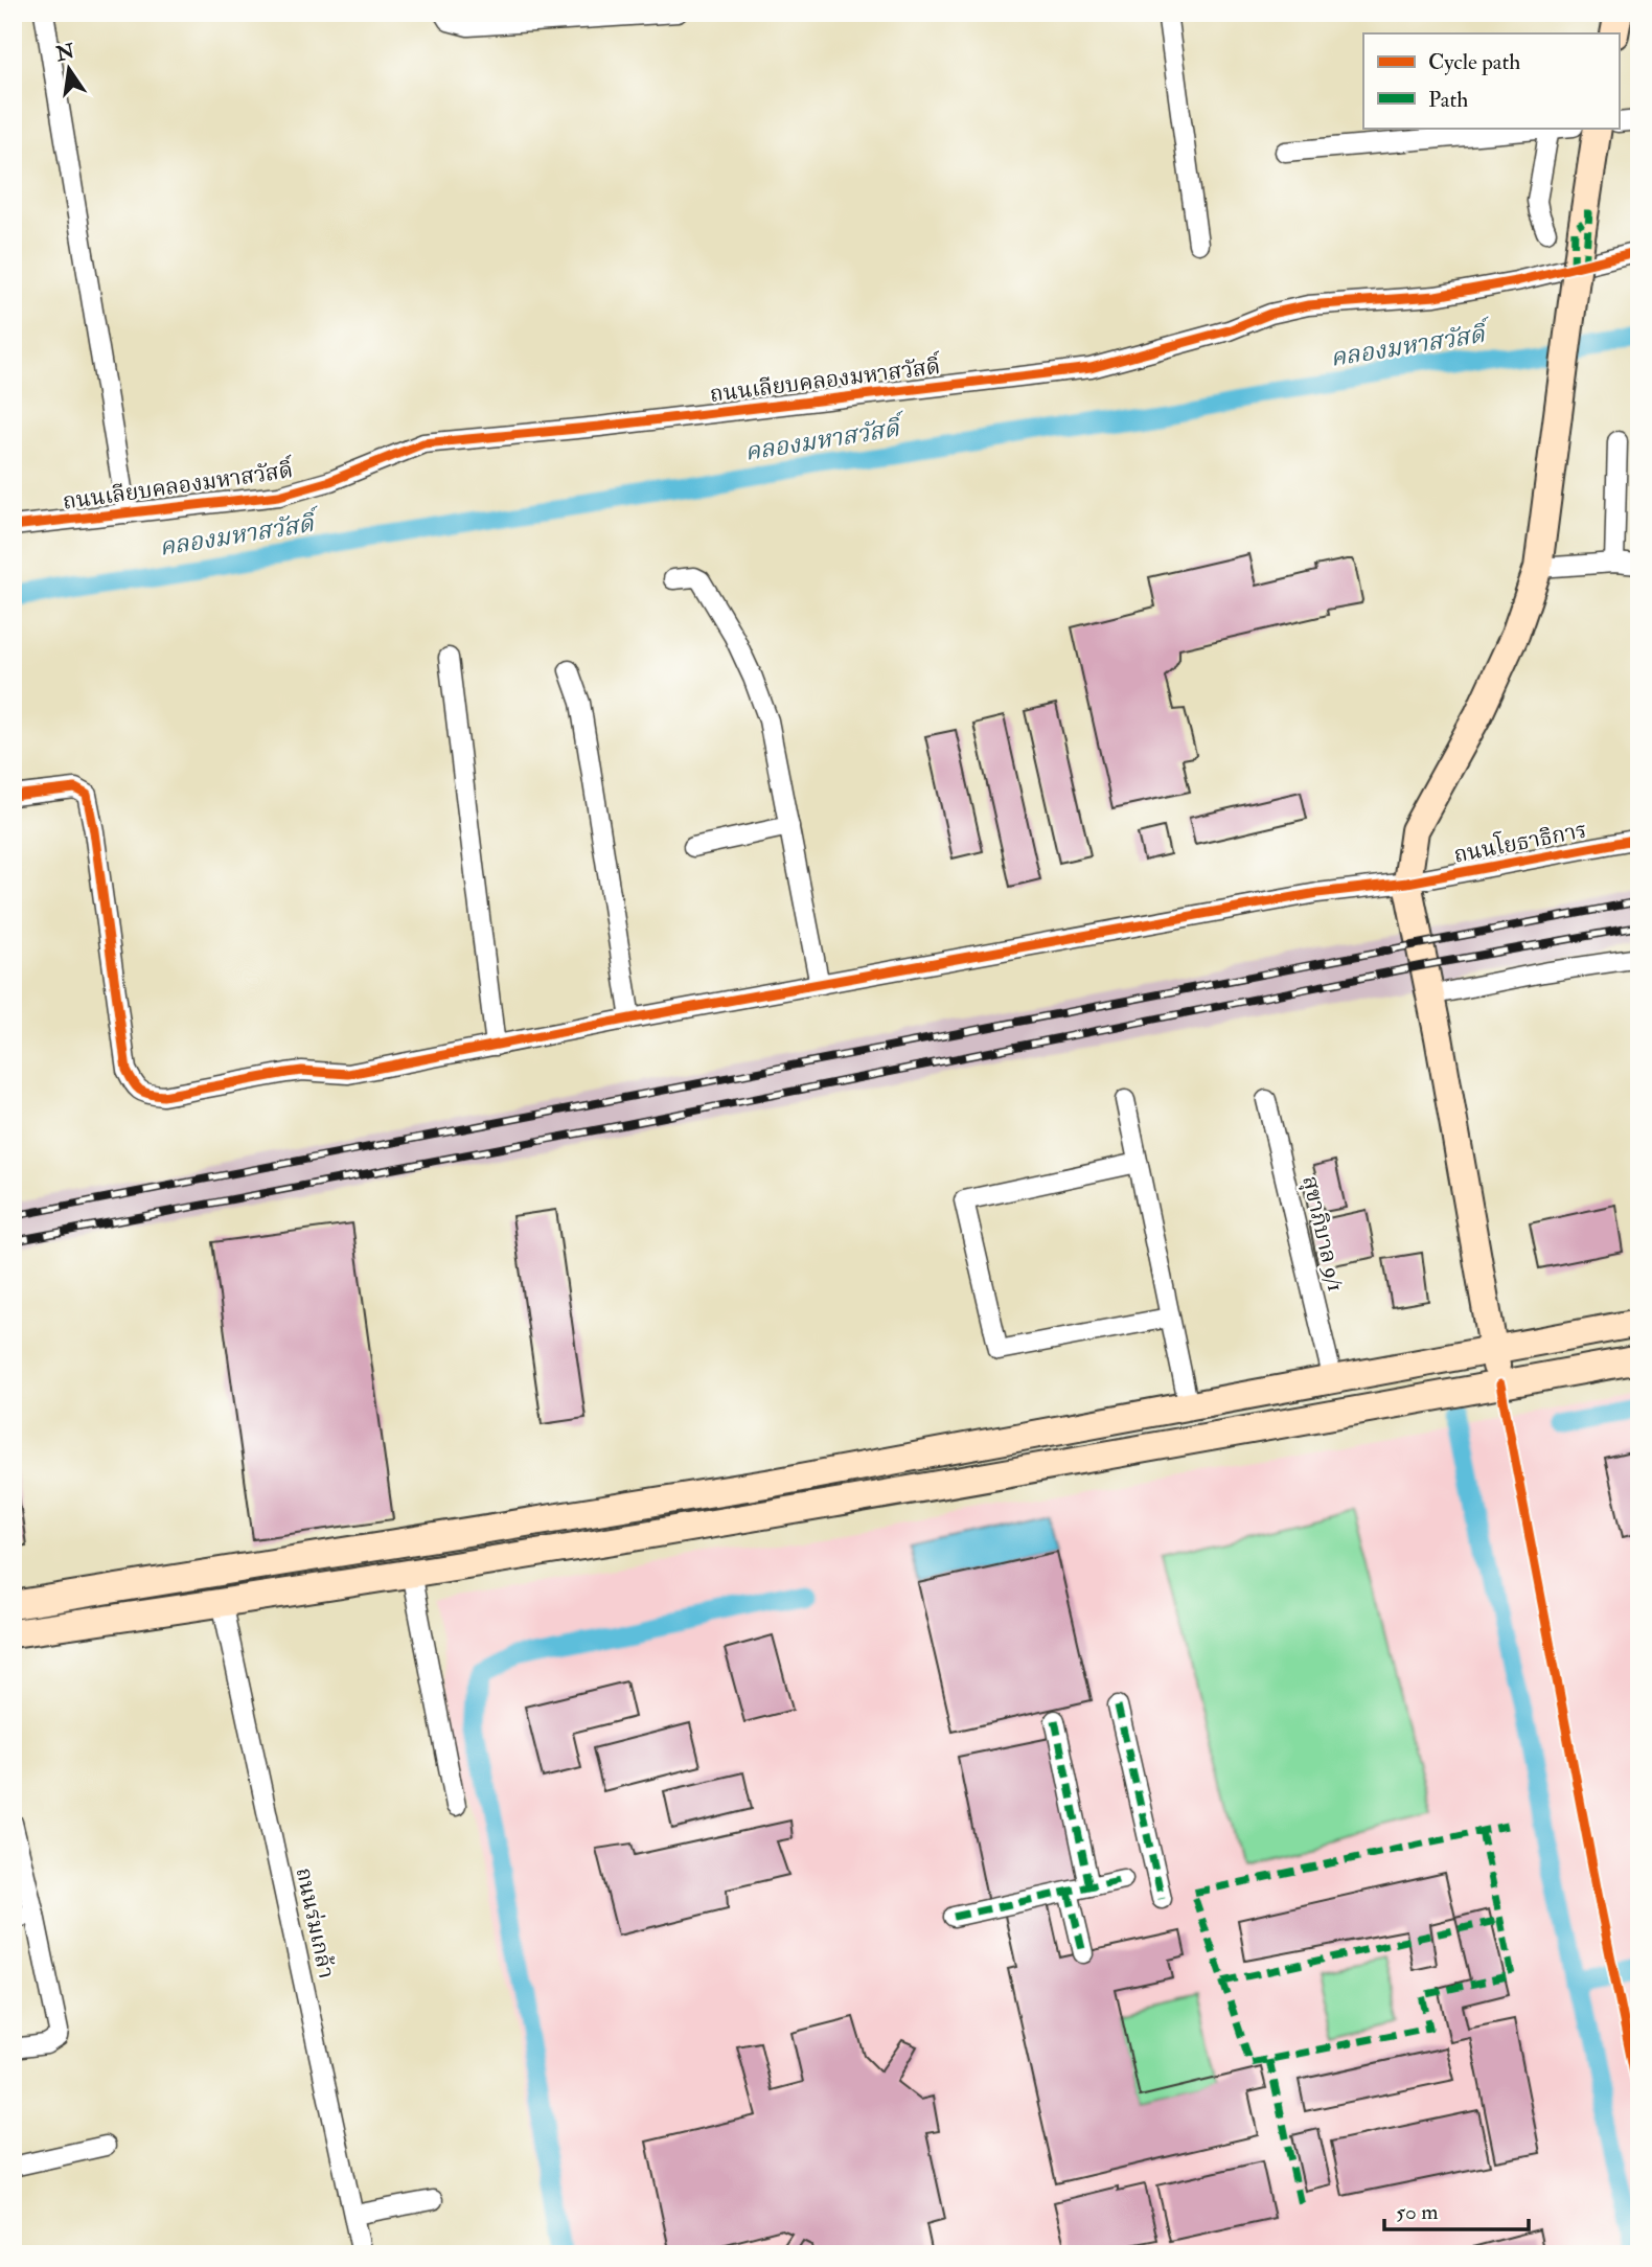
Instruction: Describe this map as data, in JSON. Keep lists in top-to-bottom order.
{
  "streets": {
    "street": [
      "ถนนเลียบคลองมหาสวัสดิ์",
      "ถนนโยธาธิการ",
      "สุขาภิบาล 9/1",
      "ถนนร่มเกล้า"
    ]
  },
  "water": ["คลองมหาสวัสดิ์"],
  "legend": ["Cycle path", "Path"],
  "scale_bar": "50 m",
  "north": "top"
}
